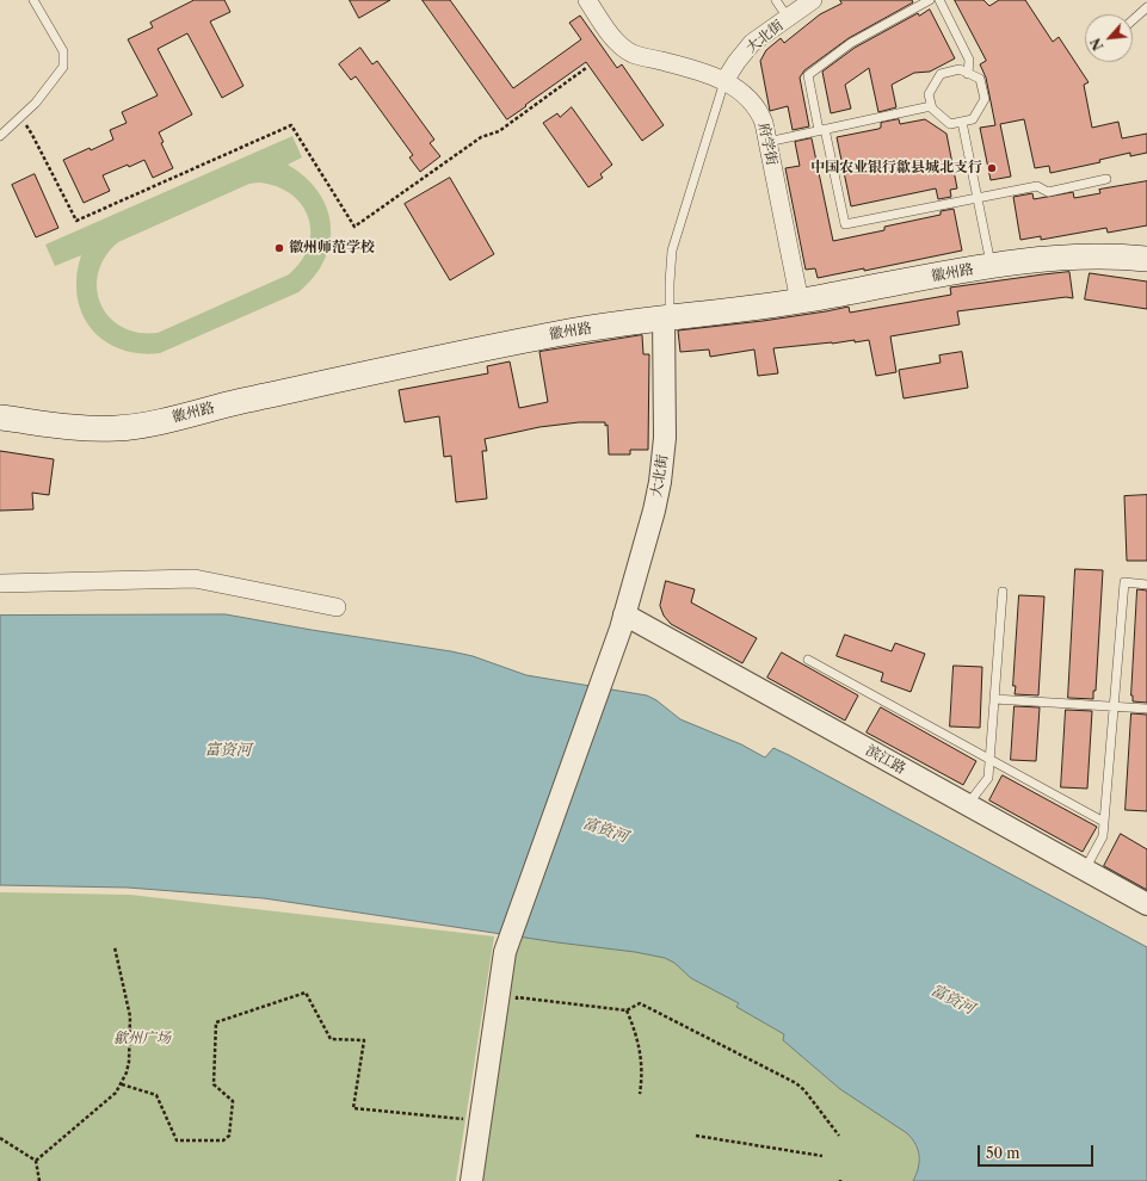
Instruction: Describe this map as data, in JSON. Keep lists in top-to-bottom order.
{
  "streets": {
    "main road": ["徽州路"],
    "street": ["大北街", "府学街", "滨江路"]
  },
  "crossings": [
    ["大北街", "府学街"],
    ["大北街", "徽州路"],
    ["大北街", "滨江路"],
    ["府学街", "徽州路"]
  ],
  "water": ["富资河"],
  "parks": ["歙州广场"],
  "places": ["中国农业银行歙县城北支行", "徽州师范学校"],
  "scale_bar": "50 m",
  "north": "bottom left"
}
